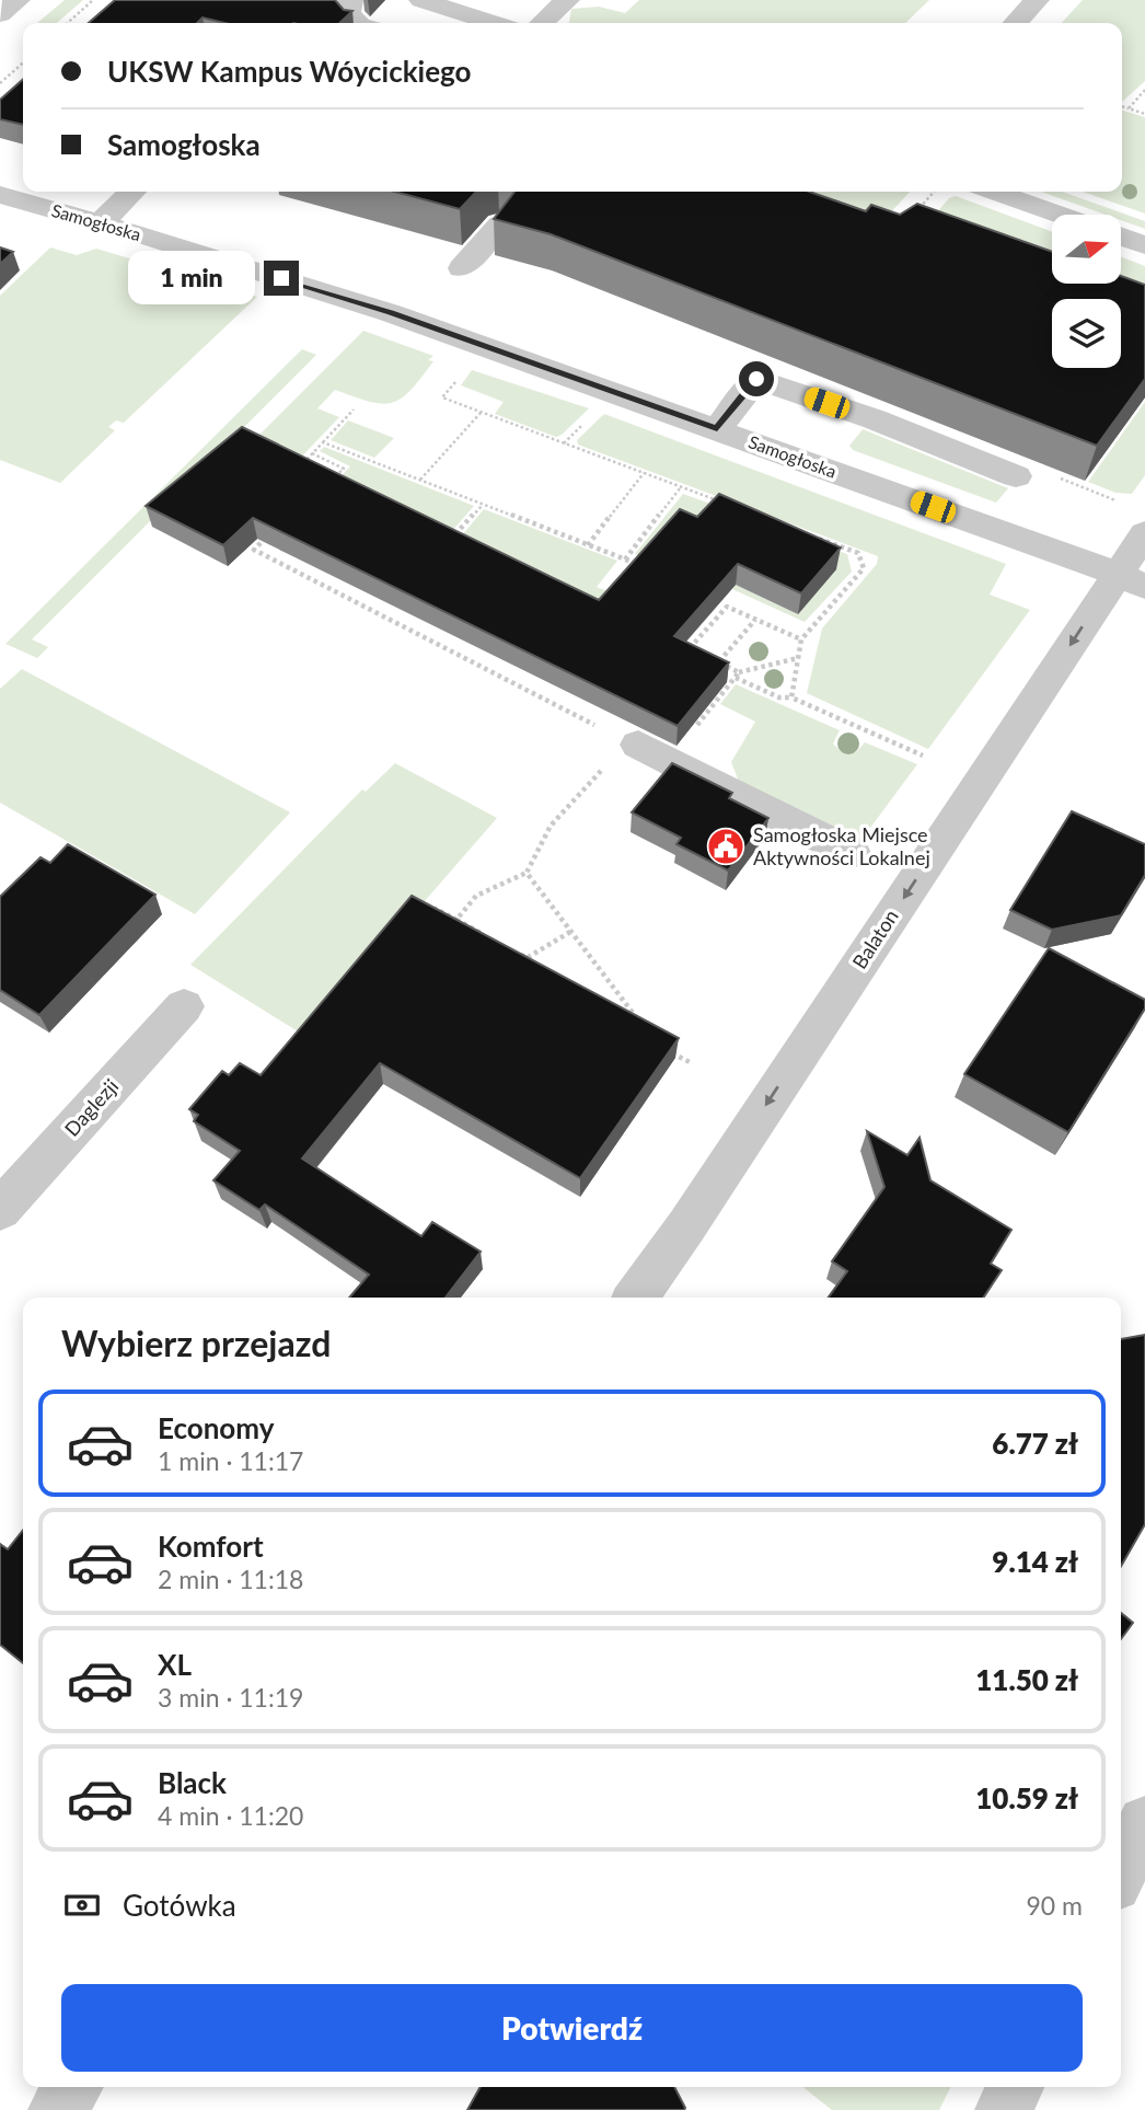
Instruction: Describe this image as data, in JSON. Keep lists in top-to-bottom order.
{
  "streets": {
    "street": ["Samogłoska", "Balaton", "Daglezji"]
  },
  "crossings": [
    ["Samogłoska", "Balaton"]
  ],
  "one_way": ["Balaton"],
  "places": {
    "public building": ["Samogłoska Miejsce Aktywności Lokalnej"]
  },
  "north": "right",
  "page": {
    "banner": ["UKSW Kampus Wóycickiego", "Samogłoska"],
    "bubble": "1 min",
    "heading": "Wybierz przejazd",
    "list": [
      {
        "name": "Economy",
        "note": "1 min · 11:17",
        "value": "6.77 zł"
      },
      {
        "name": "Komfort",
        "note": "2 min · 11:18",
        "value": "9.14 zł"
      },
      {
        "name": "XL",
        "note": "3 min · 11:19",
        "value": "11.50 zł"
      },
      {
        "name": "Black",
        "note": "4 min · 11:20",
        "value": "10.59 zł"
      }
    ],
    "pay": ["Gotówka", "90 m"],
    "buttons": "Potwierdź"
  }
}
